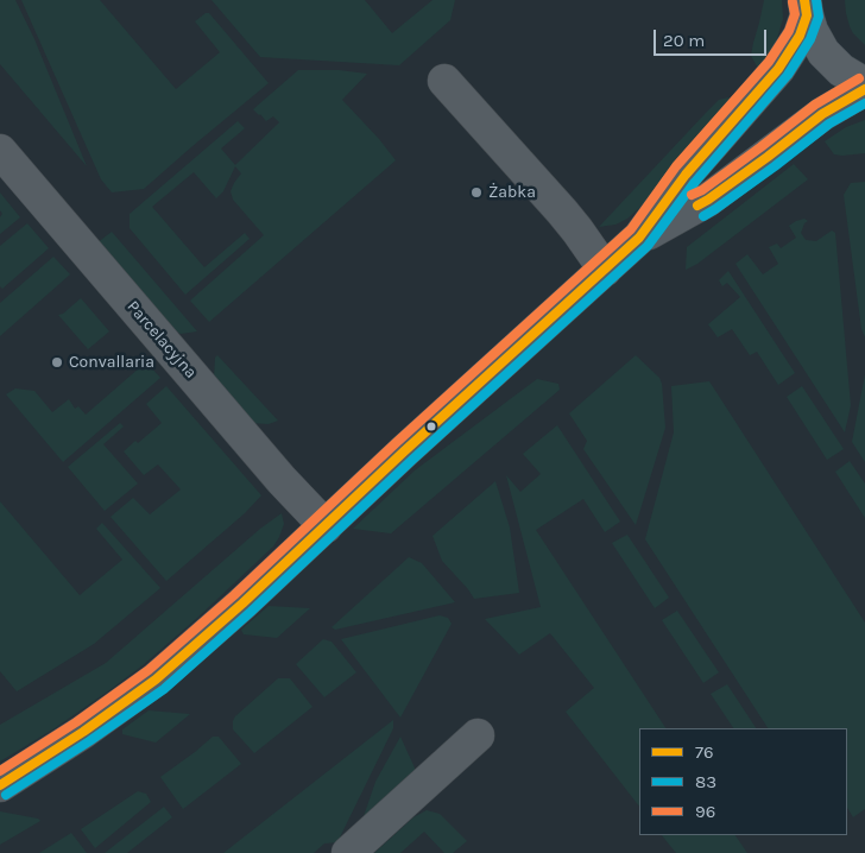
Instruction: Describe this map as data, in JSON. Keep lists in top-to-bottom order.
{
  "streets": {
    "street": ["Parcelacyjna"]
  },
  "places": ["Żabka", "Convallaria"],
  "lines": ["transit line 76", "transit line 83", "transit line 96"],
  "legend": ["76", "83", "96"],
  "scale_bar": "20 m"
}
